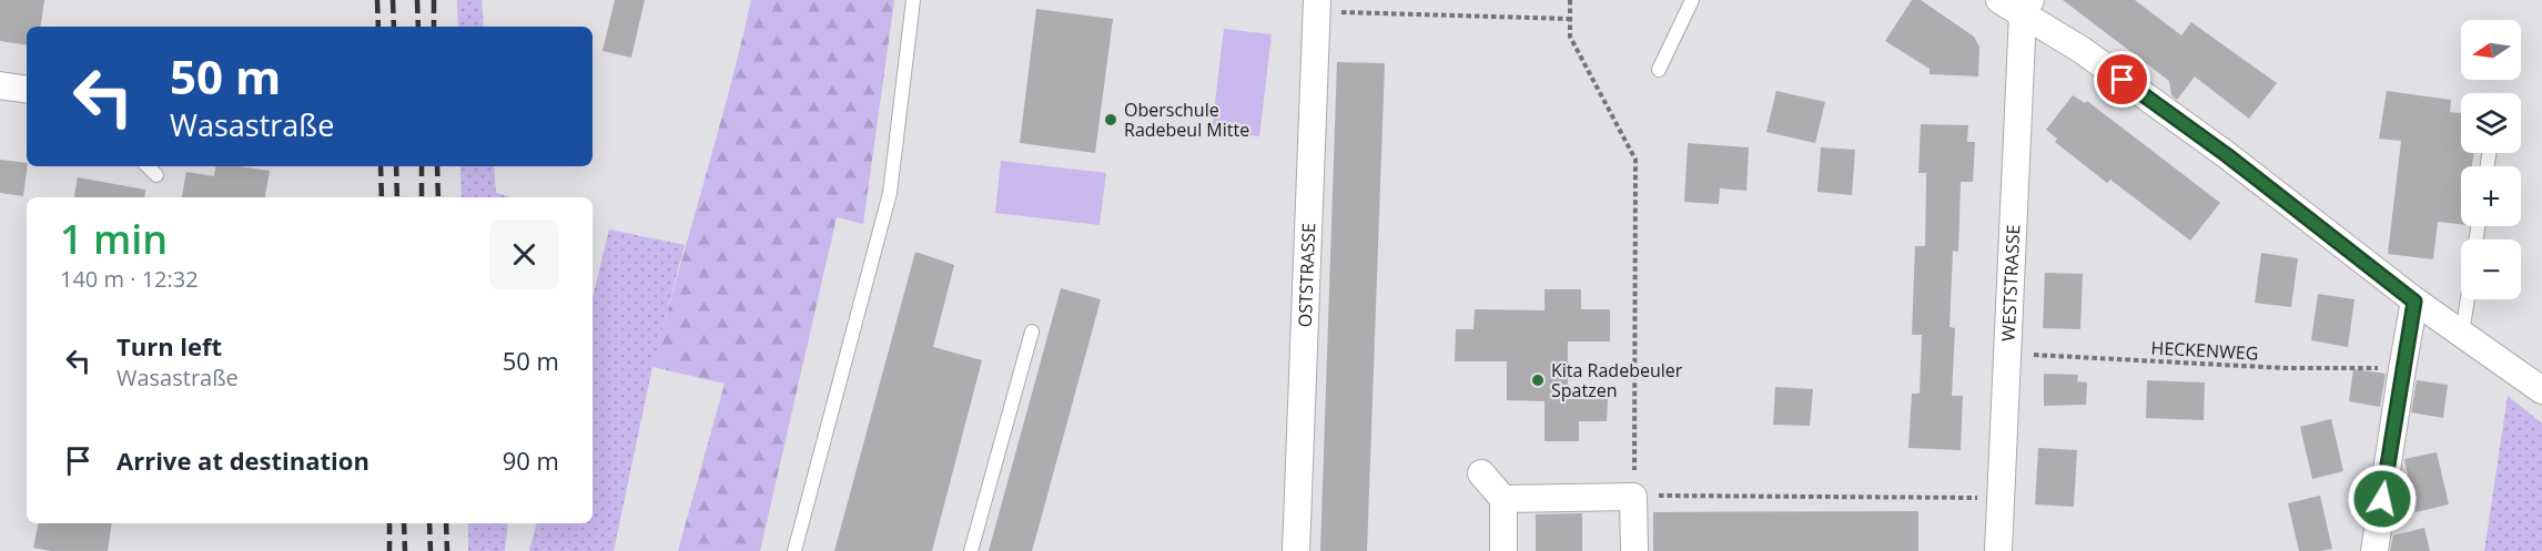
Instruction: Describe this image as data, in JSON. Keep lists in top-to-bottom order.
{
  "streets": {
    "street": ["OSTSTRASSE", "WESTSTRASSE"],
    "path": ["HECKENWEG"]
  },
  "crossings": [
    ["WESTSTRASSE", "HECKENWEG"]
  ],
  "places": ["Oberschule Radebeul Mitte", "Kita Radebeuler Spatzen"],
  "north": "left",
  "page": {
    "map_buttons": ["+", "−"],
    "turn": ["50 m", "Wasastraße"],
    "heading": ["1 min", "140 m · 12:32"],
    "list": [
      {
        "name": "Turn left",
        "note": "Wasastraße",
        "value": "50 m"
      },
      {
        "name": "Arrive at destination",
        "value": "90 m"
      }
    ]
  }
}
